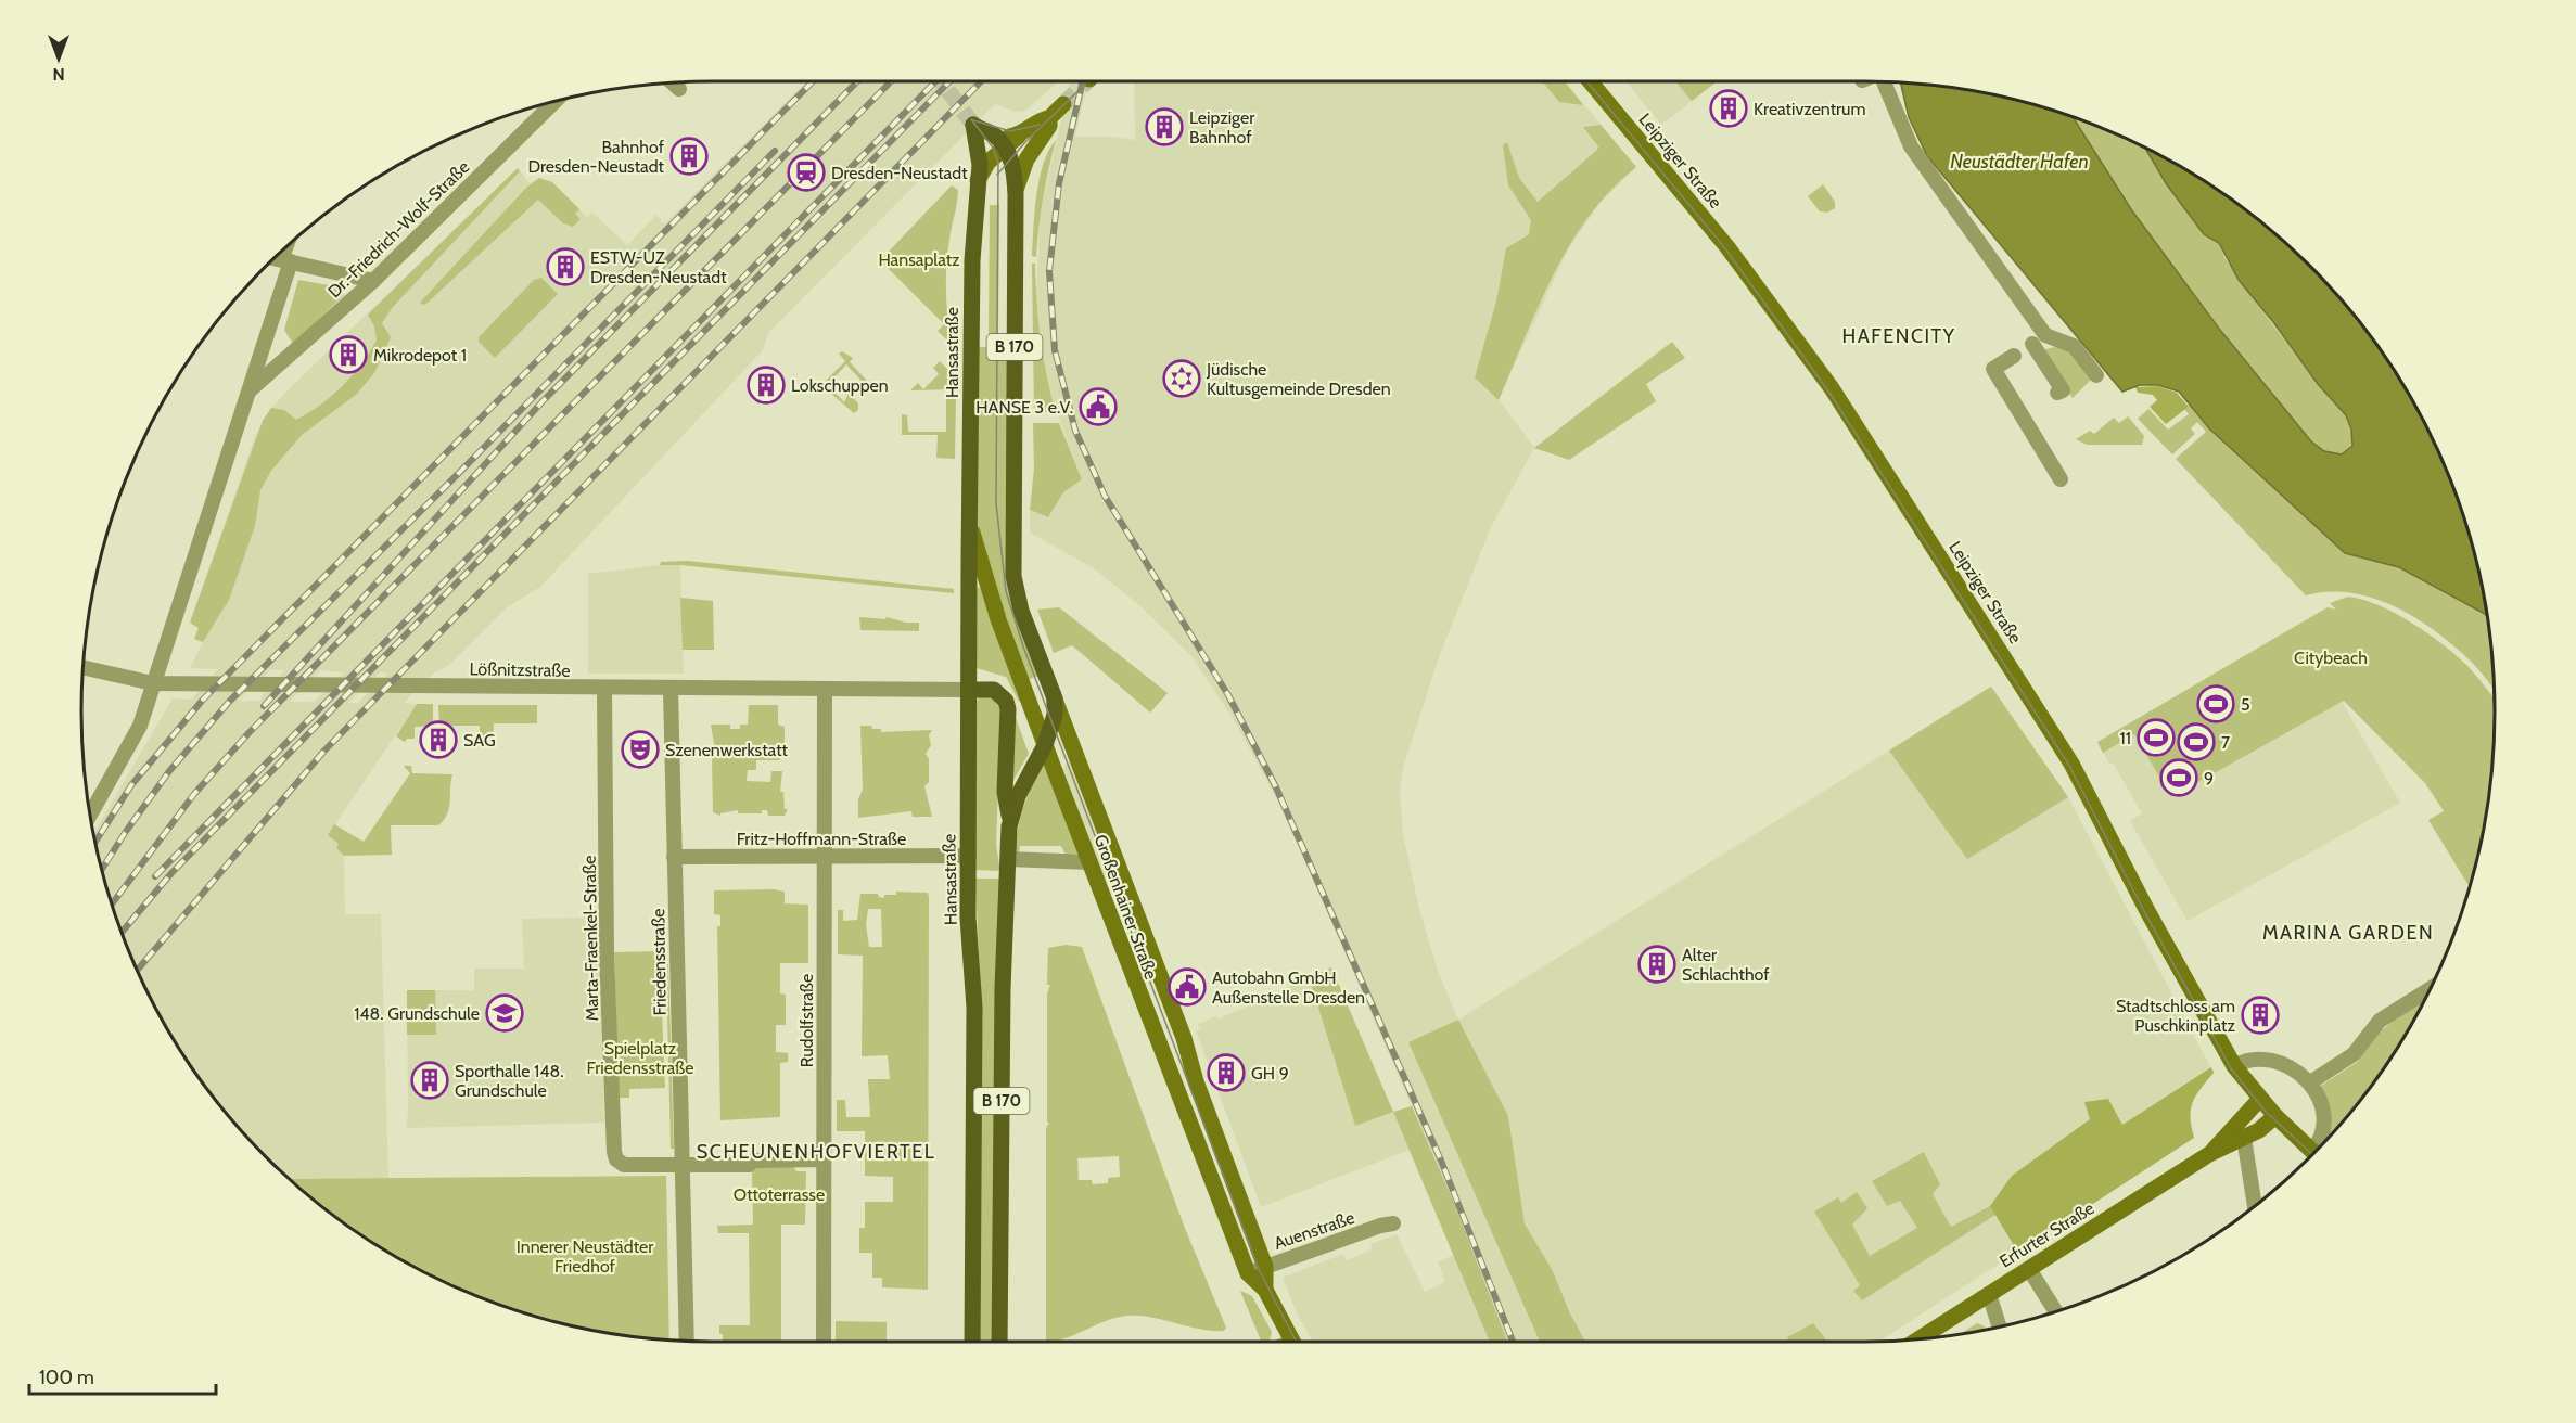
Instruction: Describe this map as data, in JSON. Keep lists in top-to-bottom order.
{
  "streets": {
    "main road": [
      "Leipziger Straße",
      "B 170",
      "Hansastraße",
      "Großenhainer Straße",
      "Erfurter Straße"
    ],
    "street": [
      "Dr.-Friedrich-Wolf-Straße",
      "Lößnitzstraße",
      "Fritz-Hoffmann-Straße",
      "Marta-Fraenkel-Straße",
      "Friedensstraße",
      "Rudolfstraße",
      "Auenstraße"
    ]
  },
  "crossings": [
    ["Leipziger Straße", "Erfurter Straße"],
    ["B 170", "Hansastraße"],
    ["B 170", "Großenhainer Straße"],
    ["Hansastraße", "Lößnitzstraße"],
    ["Hansastraße", "Fritz-Hoffmann-Straße"],
    ["Hansastraße", "Großenhainer Straße"],
    ["Lößnitzstraße", "Marta-Fraenkel-Straße"],
    ["Lößnitzstraße", "Friedensstraße"],
    ["Lößnitzstraße", "Rudolfstraße"],
    ["Fritz-Hoffmann-Straße", "Friedensstraße"],
    ["Fritz-Hoffmann-Straße", "Rudolfstraße"],
    ["Großenhainer Straße", "Auenstraße"],
    ["Marta-Fraenkel-Straße", "Friedensstraße"]
  ],
  "districts": ["HAFENCITY", "MARINA GARDEN", "SCHEUNENHOFVIERTEL"],
  "water": ["Neustädter Hafen"],
  "parks": [
    "Hansaplatz",
    "Citybeach",
    "Spielplatz Friedensstraße",
    "Ottoterrasse",
    "Innerer Neustädter Friedhof"
  ],
  "places": {
    "building": [
      "Kreativzentrum",
      "Leipziger Bahnhof",
      "Bahnhof Dresden-Neustadt",
      "ESTW-UZ Dresden-Neustadt",
      "Mikrodepot 1",
      "Lokschuppen",
      "SAG",
      "Alter Schlachthof",
      "Stadtschloss am Puschkinplatz",
      "GH 9",
      "Sporthalle 148. Grundschule"
    ],
    "station": ["Dresden-Neustadt"],
    "synagogue": ["Jüdische Kultusgemeinde Dresden"],
    "public building": ["HANSE 3 e.V.", "Autobahn GmbH Außenstelle Dresden"],
    "sports": [
      "5",
      "11",
      "7",
      "9"
    ],
    "theatre": ["Szenenwerkstatt"],
    "school or university": ["148. Grundschule"]
  },
  "scale_bar": "100 m",
  "north": "bottom"
}
